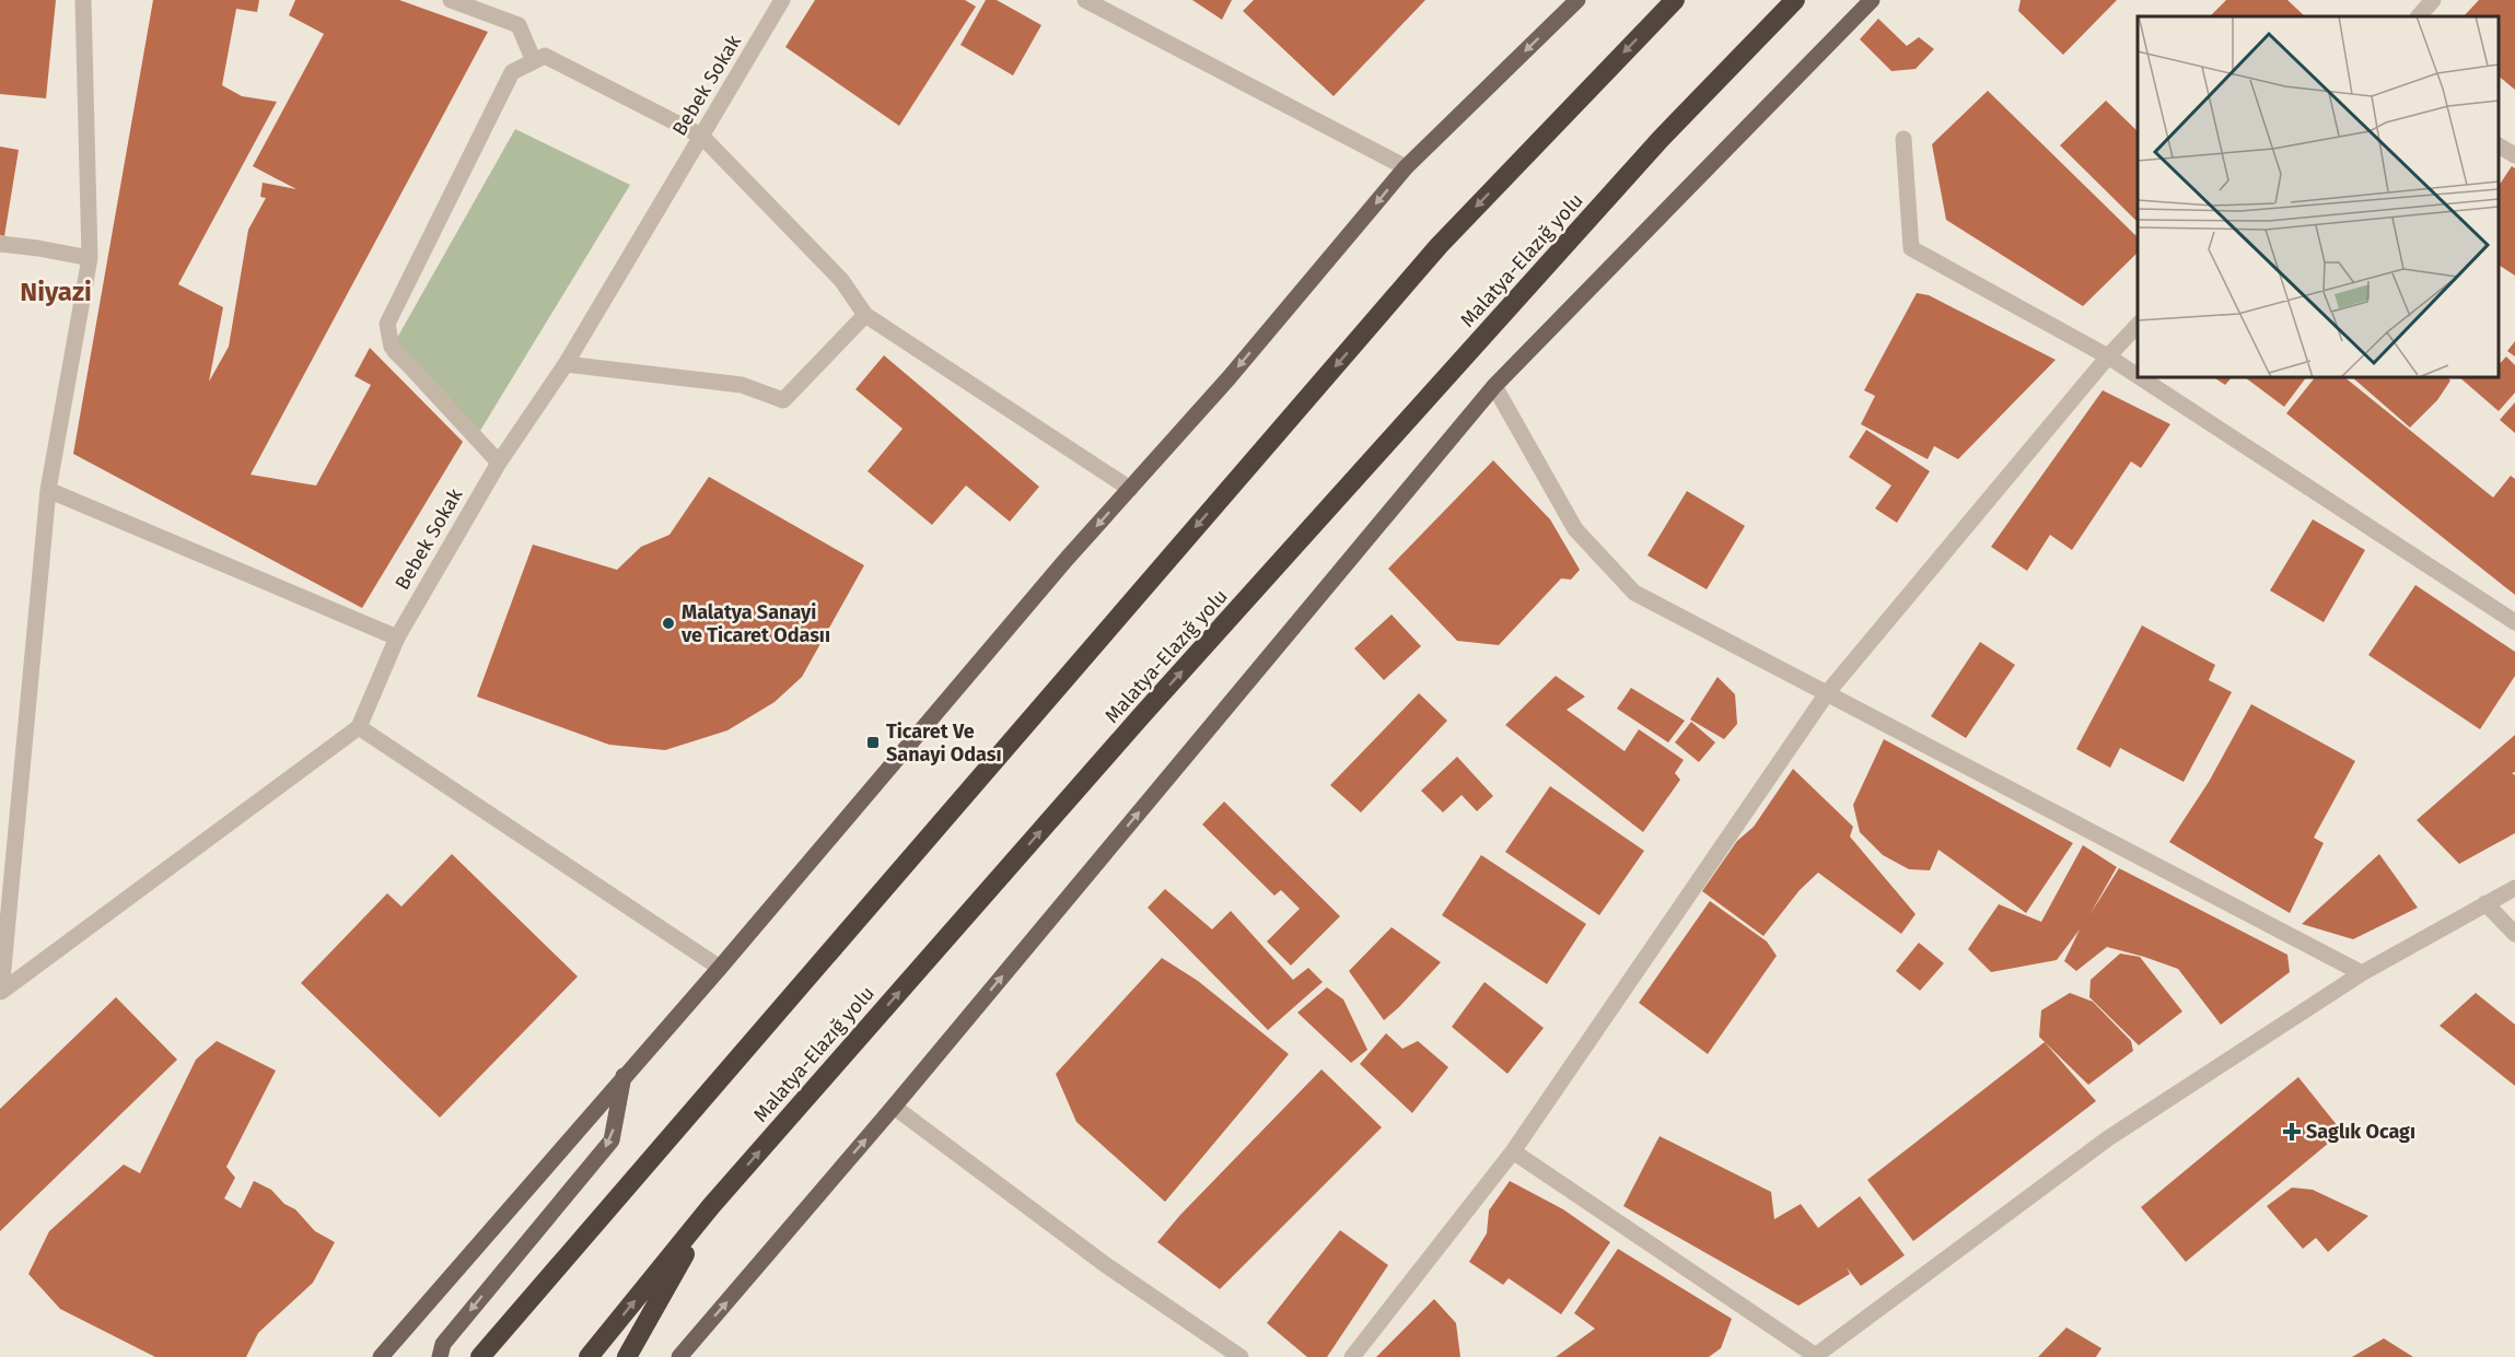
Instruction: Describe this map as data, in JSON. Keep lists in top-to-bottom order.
{
  "streets": {
    "highway": ["Malatya-Elazığ yolu"],
    "street": ["Bebek Sokak"]
  },
  "districts": ["Niyazi"],
  "places": {
    "other": ["Malatya Sanayi ve Ticaret Odasıı"],
    "transit": ["Ticaret Ve Sanayi Odası"],
    "health": ["Saglık Ocagı"]
  }
}
